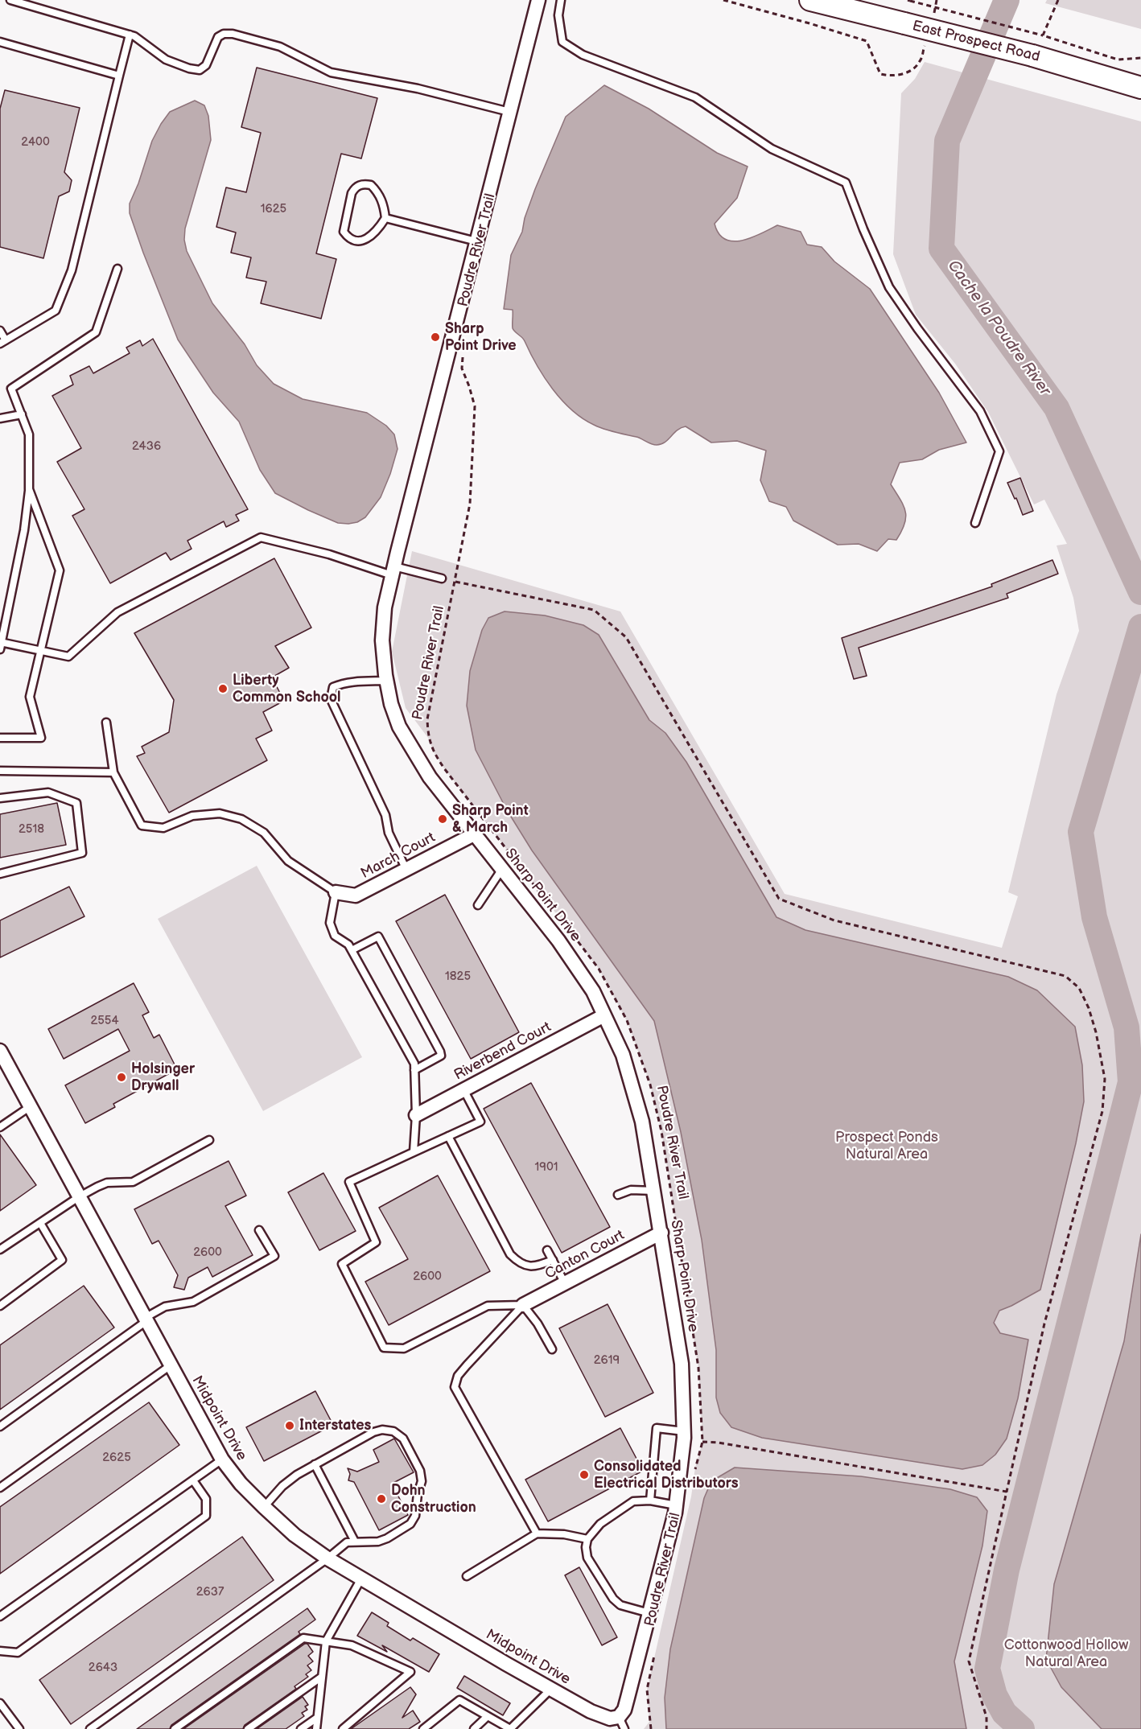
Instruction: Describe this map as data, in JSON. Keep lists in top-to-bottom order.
{
  "streets": {
    "main road": ["East Prospect Road"],
    "street": [
      "March Court",
      "Sharp Point Drive",
      "Riverbend Court",
      "Canton Court",
      "Midpoint Drive"
    ],
    "path": ["Poudre River Trail"]
  },
  "crossings": [
    ["March Court", "Sharp Point Drive"],
    ["Sharp Point Drive", "Riverbend Court"],
    ["Sharp Point Drive", "Canton Court"],
    ["Sharp Point Drive", "Midpoint Drive"]
  ],
  "water": ["Cache la Poudre River"],
  "parks": ["Prospect Ponds Natural Area", "Cottonwood Hollow Natural Area"],
  "places": [
    "Sharp Point Drive",
    "Liberty Common School",
    "Sharp Point & March",
    "Holsinger Drywall",
    "Interstates",
    "Consolidated Electrical Distributors",
    "Dohn Construction"
  ],
  "house_numbers": [
    "2400",
    "1625",
    "2436",
    "2518",
    "1825",
    "2554",
    "1901",
    "2600",
    "2600",
    "2619",
    "2625",
    "2637",
    "2643"
  ]
}
